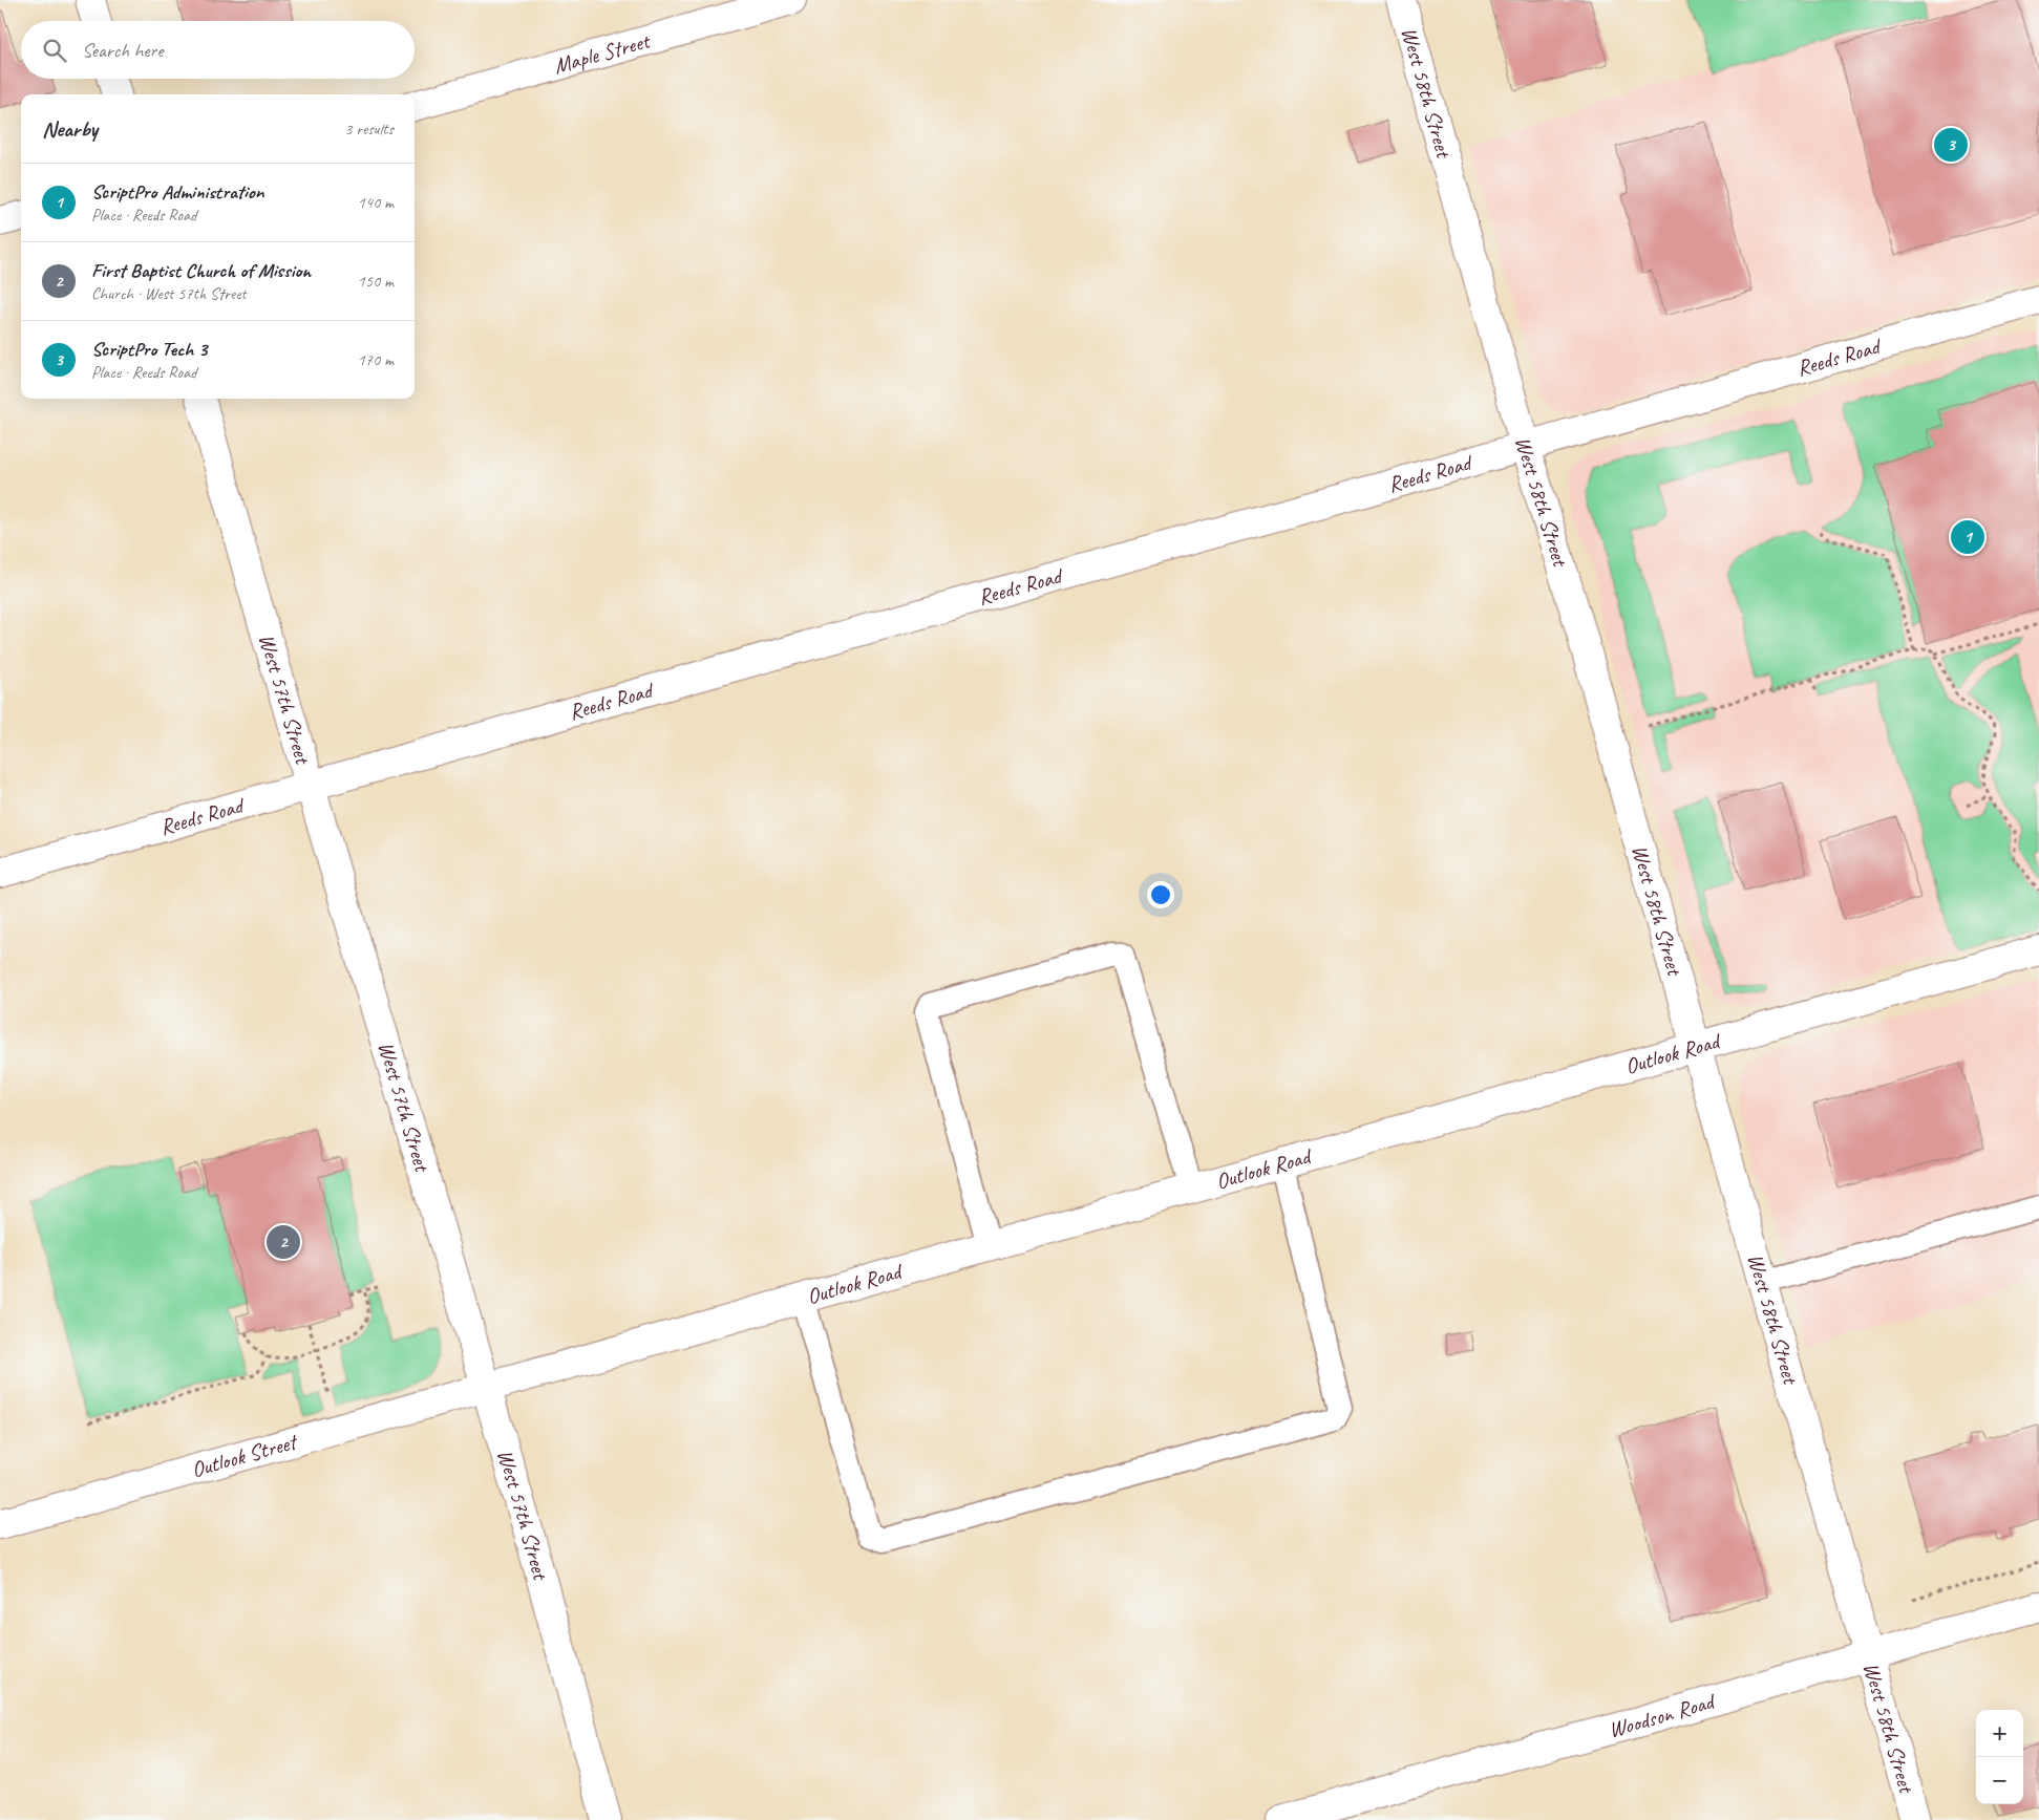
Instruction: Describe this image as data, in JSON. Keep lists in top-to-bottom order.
{
  "streets": {
    "street": [
      "Maple Street",
      "West 58th Street",
      "Reeds Road",
      "West 57th Street",
      "Outlook Road",
      "Outlook Street",
      "Woodson Road"
    ]
  },
  "crossings": [
    ["West 58th Street", "Reeds Road"],
    ["West 58th Street", "Outlook Road"],
    ["West 58th Street", "Woodson Road"],
    ["Reeds Road", "West 57th Street"],
    ["West 57th Street", "Outlook Road"],
    ["West 57th Street", "Outlook Street"],
    ["Outlook Road", "Outlook Street"]
  ],
  "page": {
    "search": "Search here",
    "heading": ["Nearby", "3 results"],
    "pins": ["3", "1", "2"],
    "list": [
      {
        "mark": "1",
        "name": "ScriptPro Administration",
        "note": "Place · Reeds Road",
        "value": "140 m"
      },
      {
        "mark": "2",
        "name": "First Baptist Church of Mission",
        "note": "Church · West 57th Street",
        "value": "150 m"
      },
      {
        "mark": "3",
        "name": "ScriptPro Tech 3",
        "note": "Place · Reeds Road",
        "value": "170 m"
      }
    ],
    "map_buttons": ["+", "−"]
  }
}
